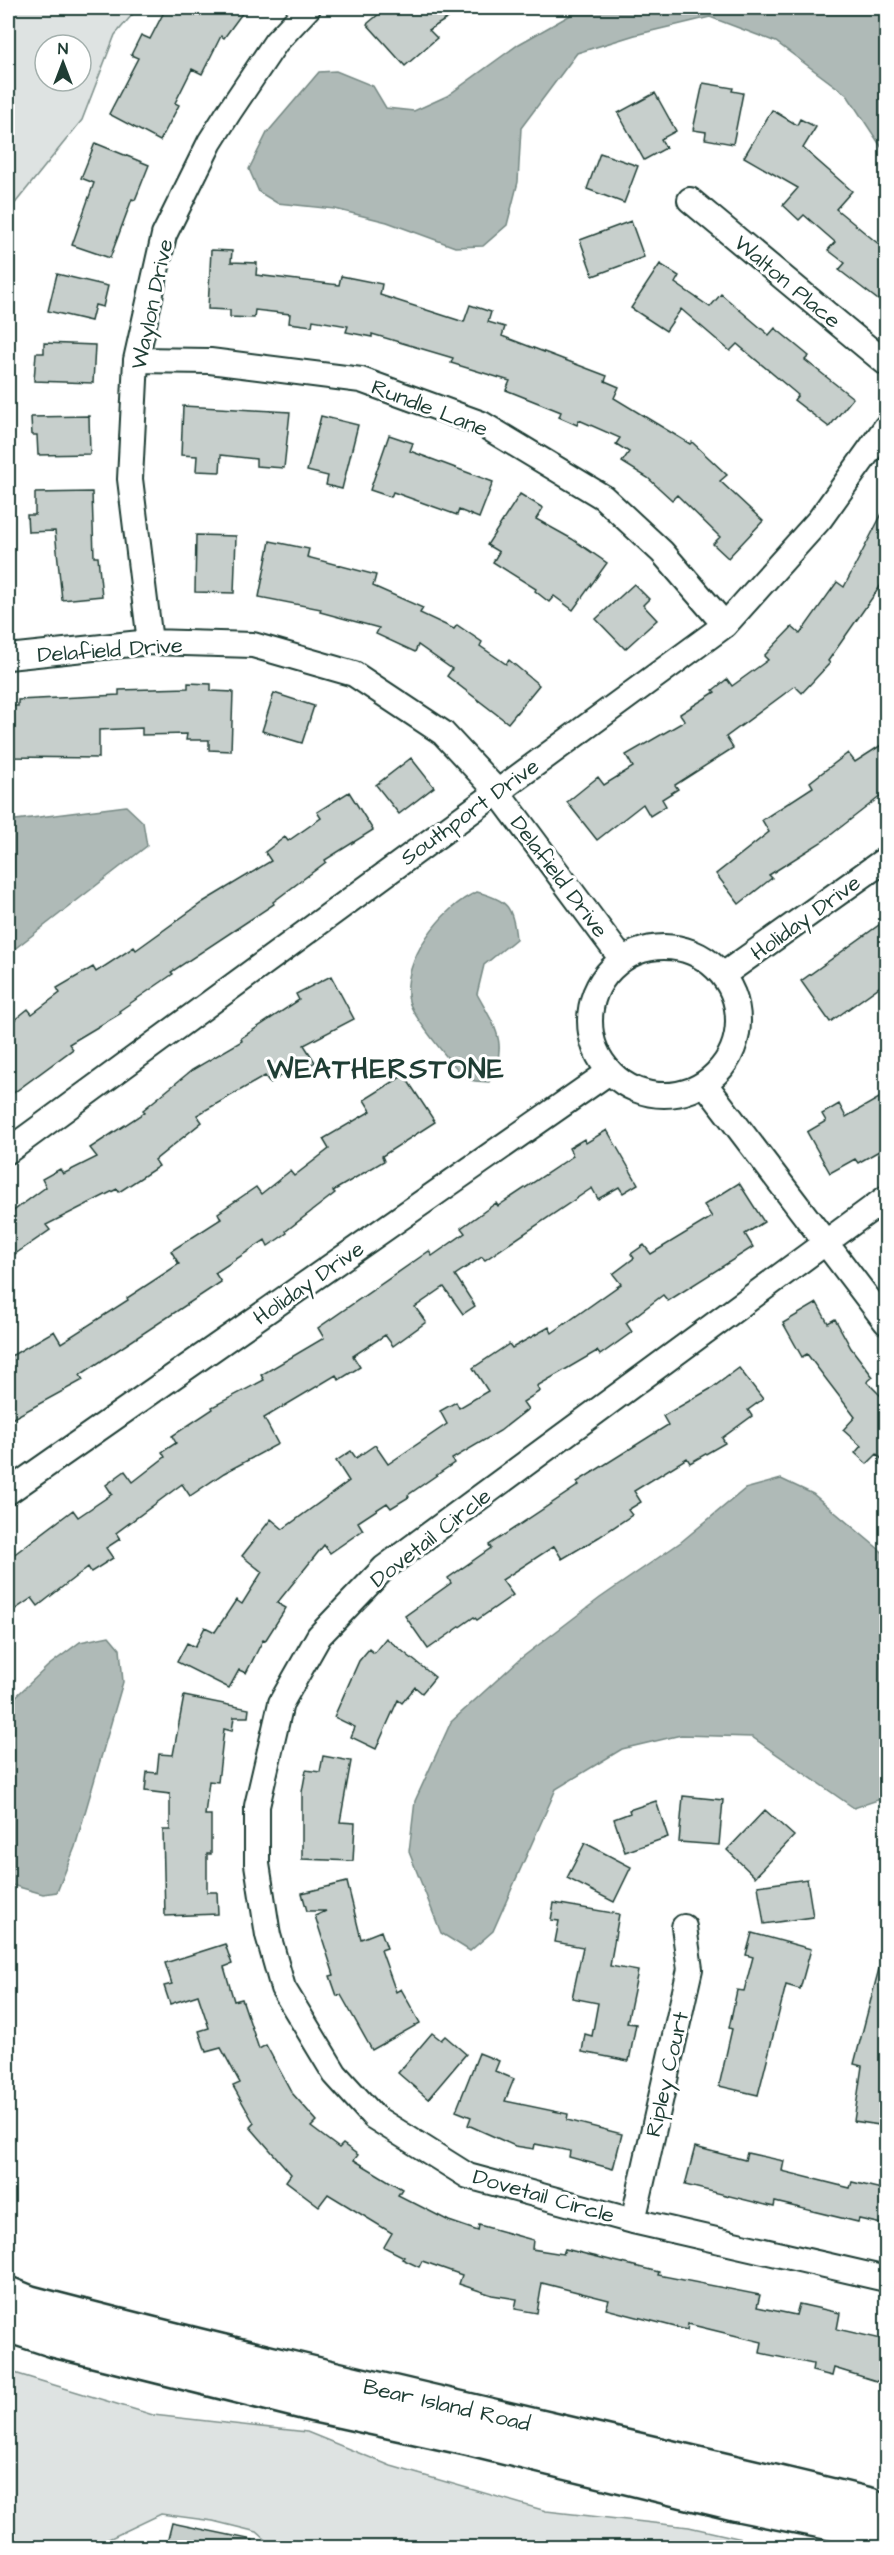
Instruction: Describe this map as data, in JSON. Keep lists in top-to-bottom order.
{
  "streets": {
    "street": [
      "Walton Place",
      "Waylon Drive",
      "Rundle Lane",
      "Delafield Drive",
      "Southport Drive",
      "Holiday Drive",
      "Dovetail Circle",
      "Ripley Court",
      "Bear Island Road"
    ]
  },
  "crossings": [
    ["Waylon Drive", "Rundle Lane"],
    ["Waylon Drive", "Delafield Drive"],
    ["Rundle Lane", "Southport Drive"],
    ["Delafield Drive", "Southport Drive"],
    ["Delafield Drive", "Holiday Drive"],
    ["Dovetail Circle", "Ripley Court"]
  ],
  "districts": ["WEATHERSTONE"],
  "north": "top"
}
